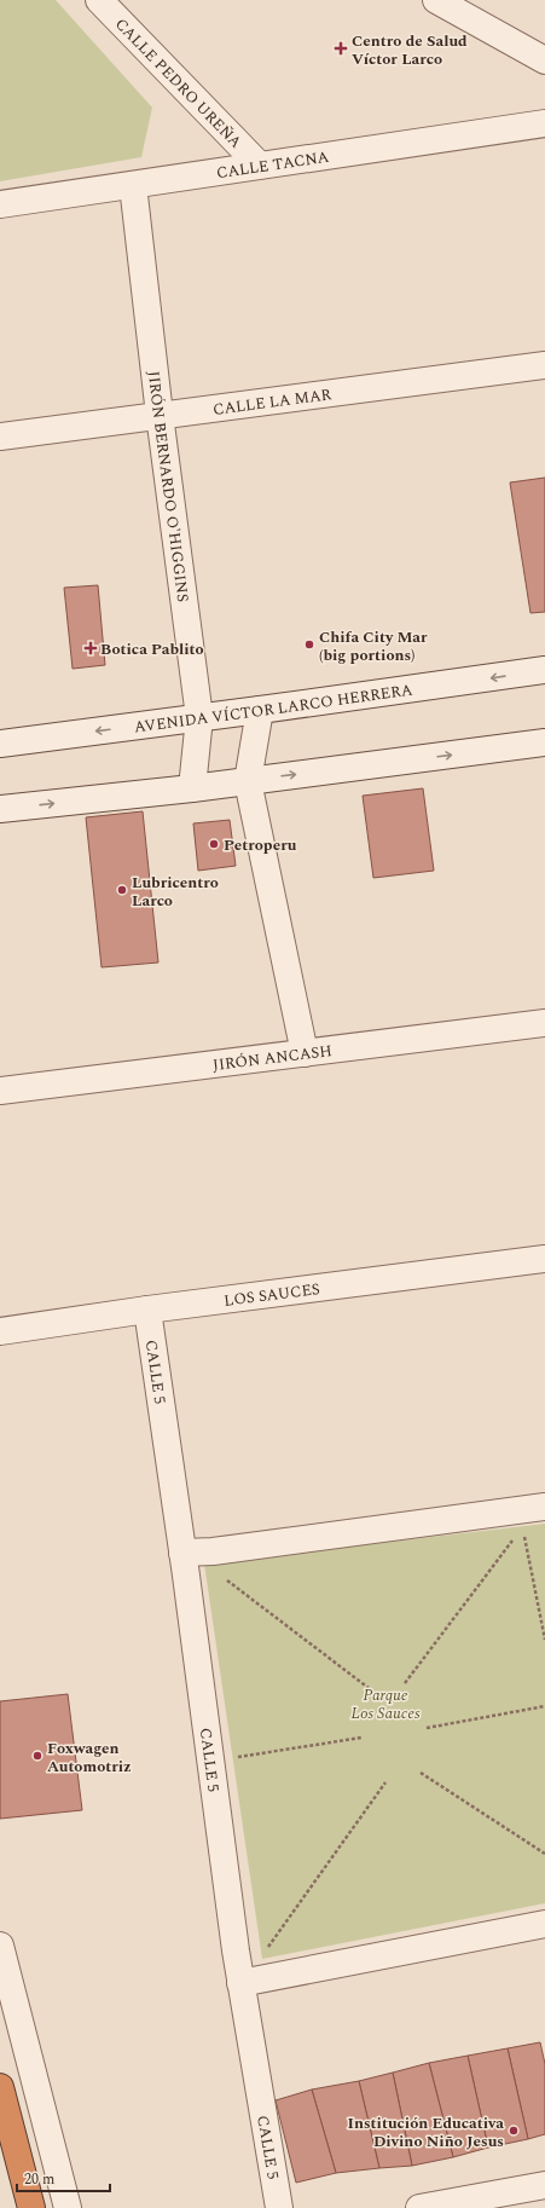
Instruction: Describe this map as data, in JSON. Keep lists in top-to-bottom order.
{
  "streets": {
    "street": [
      "CALLE PEDRO UREÑA",
      "CALLE TACNA",
      "CALLE LA MAR",
      "JIRÓN BERNARDO O'HIGGINS",
      "AVENIDA VÍCTOR LARCO HERRERA",
      "JIRÓN ANCASH",
      "LOS SAUCES",
      "CALLE 5"
    ]
  },
  "crossings": [
    ["CALLE PEDRO UREÑA", "CALLE TACNA"],
    ["CALLE TACNA", "JIRÓN BERNARDO O'HIGGINS"],
    ["CALLE LA MAR", "JIRÓN BERNARDO O'HIGGINS"],
    ["JIRÓN BERNARDO O'HIGGINS", "AVENIDA VÍCTOR LARCO HERRERA"],
    ["LOS SAUCES", "CALLE 5"]
  ],
  "parks": ["Parque Los Sauces"],
  "places": {
    "health": ["Centro de Salud Víctor Larco", "Botica Pablito"],
    "other": [
      "Chifa City Mar (big portions)",
      "Petroperu",
      "Lubricentro Larco",
      "Foxwagen Automotriz",
      "Institución Educativa Divino Niño Jesus"
    ]
  },
  "scale_bar": "20 m"
}
